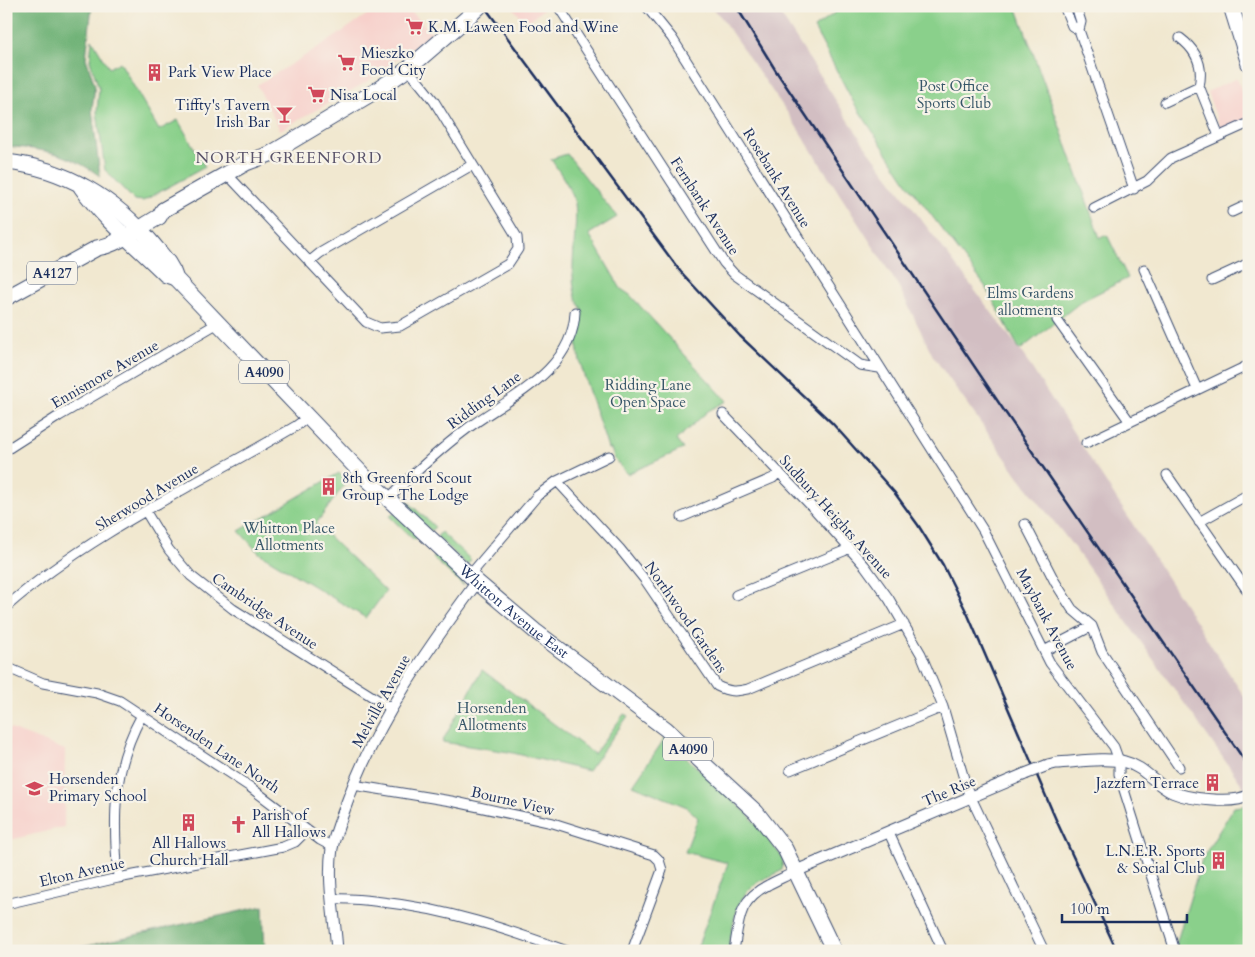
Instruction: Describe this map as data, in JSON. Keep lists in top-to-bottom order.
{
  "streets": {
    "main road": ["A4127", "A4090", "Whitton Avenue East"],
    "street": [
      "Rosebank Avenue",
      "Fernbank Avenue",
      "Ennismore Avenue",
      "Ridding Lane",
      "Sherwood Avenue",
      "Sudbury Heights Avenue",
      "Cambridge Avenue",
      "Northwood Gardens",
      "Maybank Avenue",
      "Melville Avenue",
      "Horsenden Lane North",
      "The Rise",
      "Bourne View",
      "Elton Avenue"
    ]
  },
  "crossings": [
    ["Rosebank Avenue", "Fernbank Avenue"],
    ["Rosebank Avenue", "Maybank Avenue"],
    ["Fernbank Avenue", "Maybank Avenue"],
    ["A4127", "A4090"],
    ["A4127", "Whitton Avenue East"],
    ["A4090", "Whitton Avenue East"],
    ["Ennismore Avenue", "Whitton Avenue East"],
    ["Ridding Lane", "Whitton Avenue East"],
    ["Sherwood Avenue", "Cambridge Avenue"],
    ["Sherwood Avenue", "Whitton Avenue East"],
    ["Sudbury Heights Avenue", "Northwood Gardens"],
    ["Sudbury Heights Avenue", "The Rise"],
    ["Cambridge Avenue", "Melville Avenue"],
    ["Whitton Avenue East", "Melville Avenue"],
    ["Whitton Avenue East", "The Rise"],
    ["Maybank Avenue", "The Rise"],
    ["Melville Avenue", "Horsenden Lane North"],
    ["Melville Avenue", "Bourne View"],
    ["Horsenden Lane North", "Elton Avenue"]
  ],
  "districts": ["NORTH GREENFORD"],
  "parks": [
    "Post Office Sports Club",
    "Elms Gardens allotments",
    "Ridding Lane Open Space",
    "Whitton Place Allotments",
    "Horsenden Allotments"
  ],
  "places": {
    "supermarket": ["K.M. Laween Food and Wine", "Mieszko Food City", "Nisa Local"],
    "building": [
      "Park View Place",
      "8th Greenford Scout Group - The Lodge",
      "Jazzfern Terrace",
      "All Hallows Church Hall",
      "L.N.E.R. Sports & Social Club"
    ],
    "bar": ["Tiffty's Tavern Irish Bar"],
    "school or university": ["Horsenden Primary School"],
    "church": ["Parish of All Hallows"]
  },
  "scale_bar": "100 m"
}
